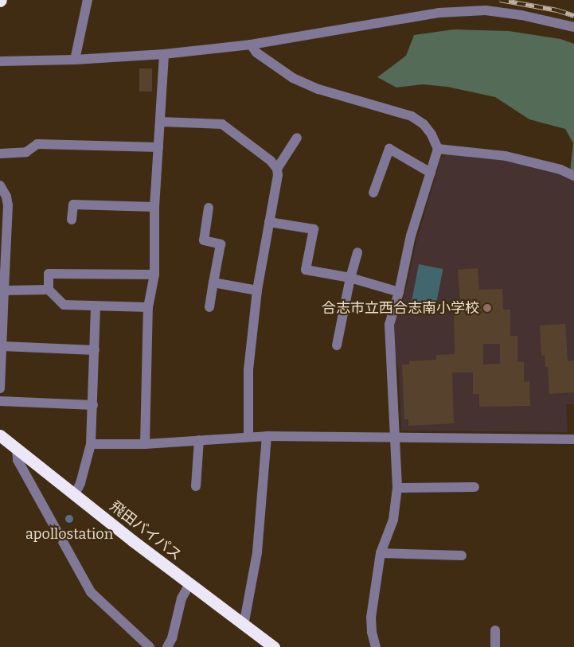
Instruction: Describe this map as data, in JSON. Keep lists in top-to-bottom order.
{
  "streets": {
    "highway": ["飛田バイパス"]
  },
  "places": ["合志市立西合志南小学校", "apollostation"]
}
